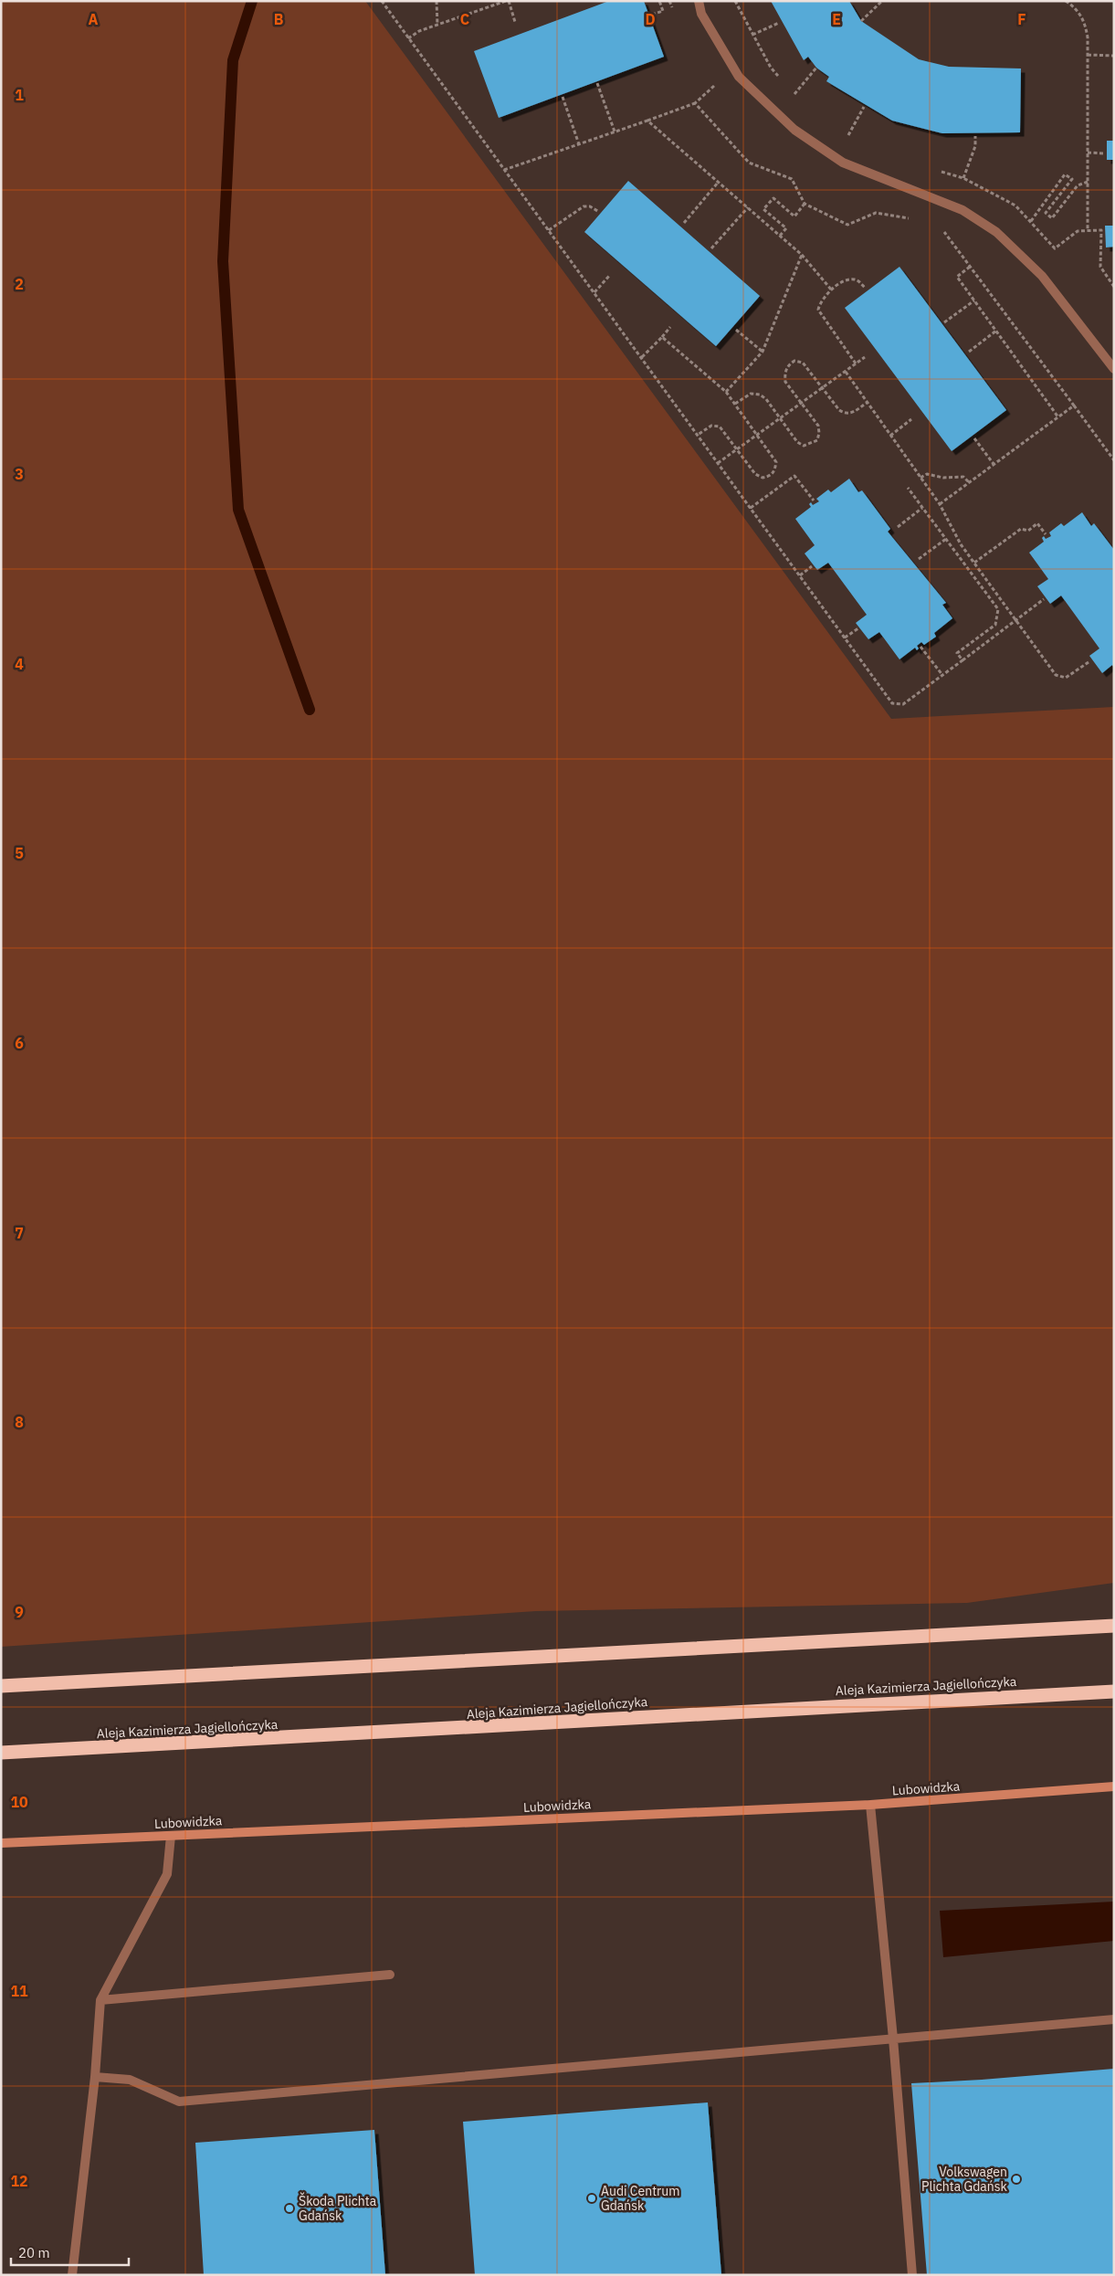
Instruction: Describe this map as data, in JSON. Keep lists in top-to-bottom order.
{
  "streets": {
    "highway": ["Aleja Kazimierza Jagiellończyka"],
    "street": ["Lubowidzka"]
  },
  "places": ["Volkswagen Plichta Gdańsk", "Audi Centrum Gdańsk", "Škoda Plichta Gdańsk"],
  "scale_bar": "20 m",
  "grid": {
    "columns": [
      "A",
      "B",
      "C",
      "D",
      "E",
      "F"
    ],
    "rows": [
      "1",
      "2",
      "3",
      "4",
      "5",
      "6",
      "7",
      "8",
      "9",
      "10",
      "11",
      "12"
    ]
  }
}
